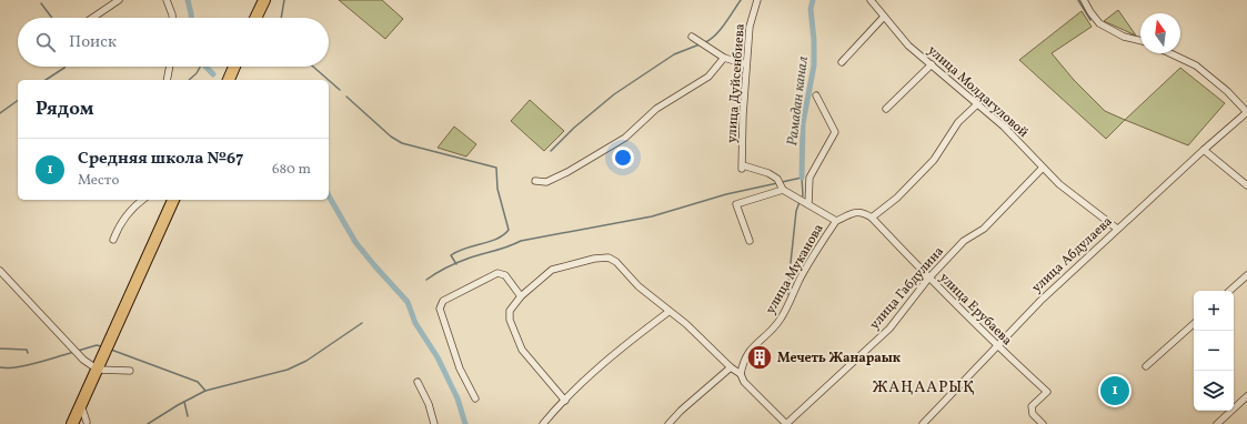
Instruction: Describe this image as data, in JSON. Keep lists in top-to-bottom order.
{
  "streets": {
    "street": [
      "улица Дуйсенбиева",
      "улица Молдагуловой",
      "улица Абдулаева",
      "улица Муканова",
      "улица Габдулина",
      "улица Ерубаева"
    ]
  },
  "crossings": [
    ["улица Дуйсенбиева", "улица Муканова"],
    ["улица Молдагуловой", "улица Абдулаева"],
    ["улица Молдагуловой", "улица Габдулина"],
    ["улица Абдулаева", "улица Ерубаева"],
    ["улица Габдулина", "улица Ерубаева"]
  ],
  "districts": ["ЖАҢААРЫҚ"],
  "water": ["Рамадан канал"],
  "places": {
    "building": ["Мечеть Жанараык"]
  },
  "north": "top",
  "page": {
    "search": "Поиск",
    "heading": "Рядом",
    "list": [
      {
        "mark": "1",
        "name": "Средняя школа №67",
        "note": "Место",
        "value": "680 m"
      }
    ],
    "map_buttons": ["+", "−"],
    "pins": "1"
  }
}
